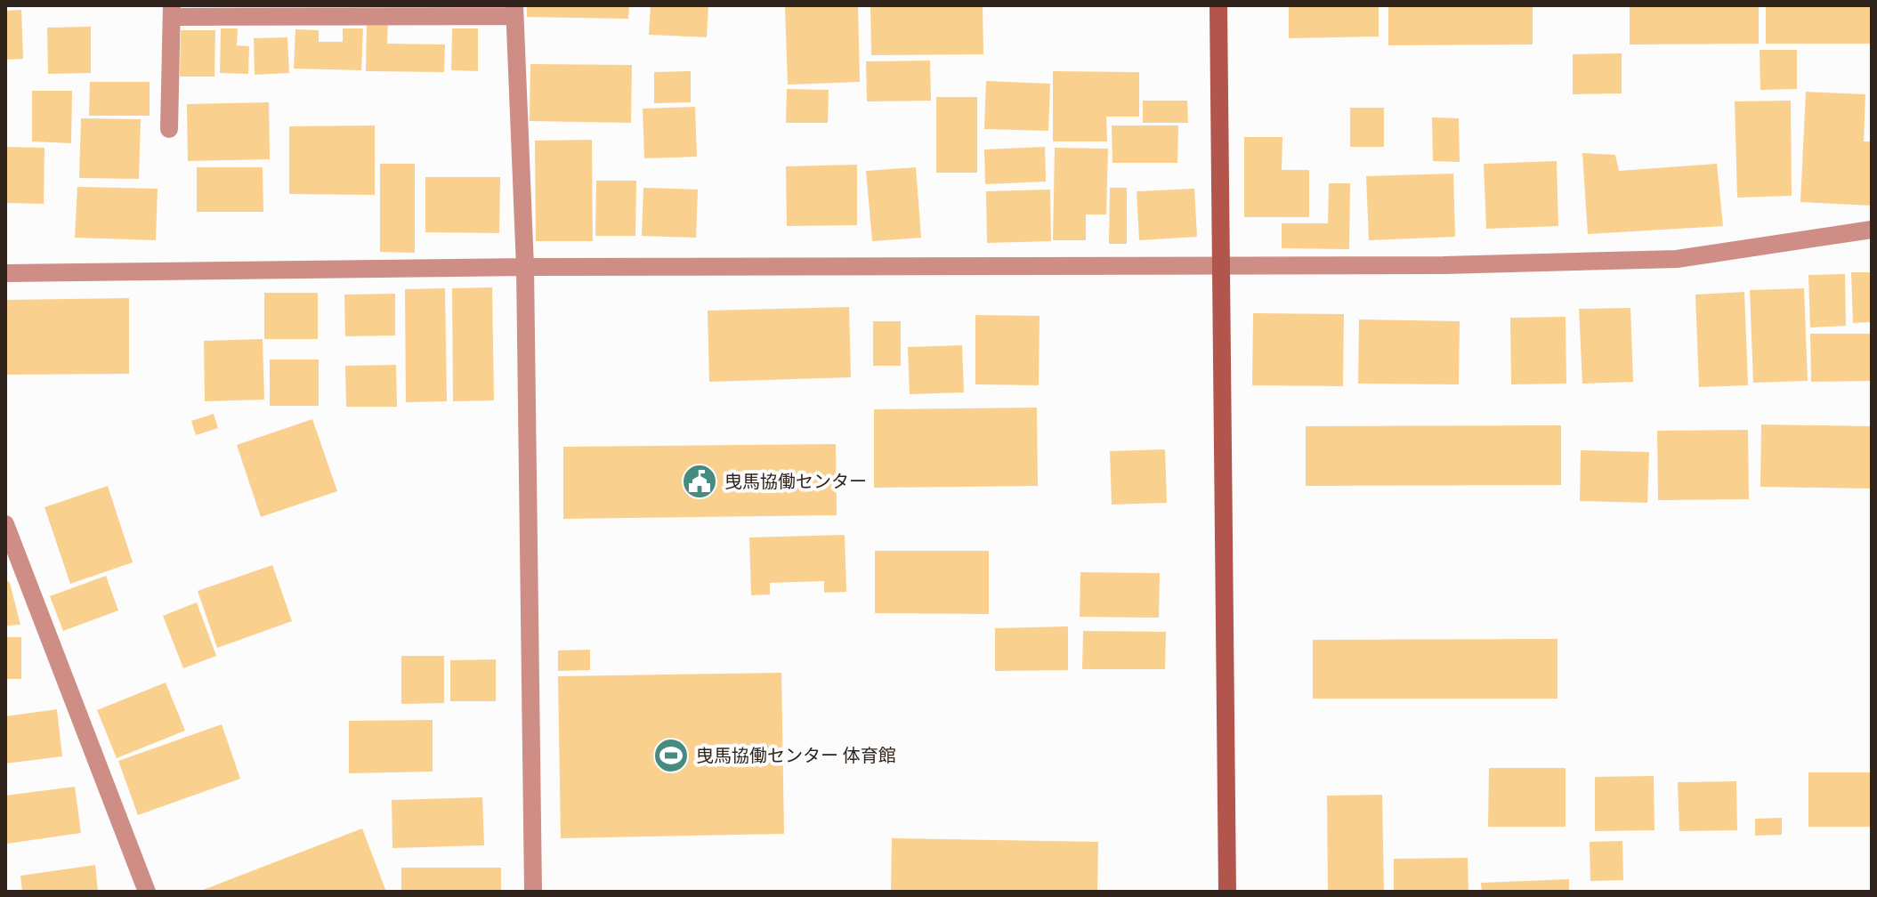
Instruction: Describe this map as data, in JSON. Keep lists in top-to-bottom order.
{
  "places": {
    "public building": ["曳馬協働センター"],
    "sports": ["曳馬協働センター 体育館"]
  }
}
